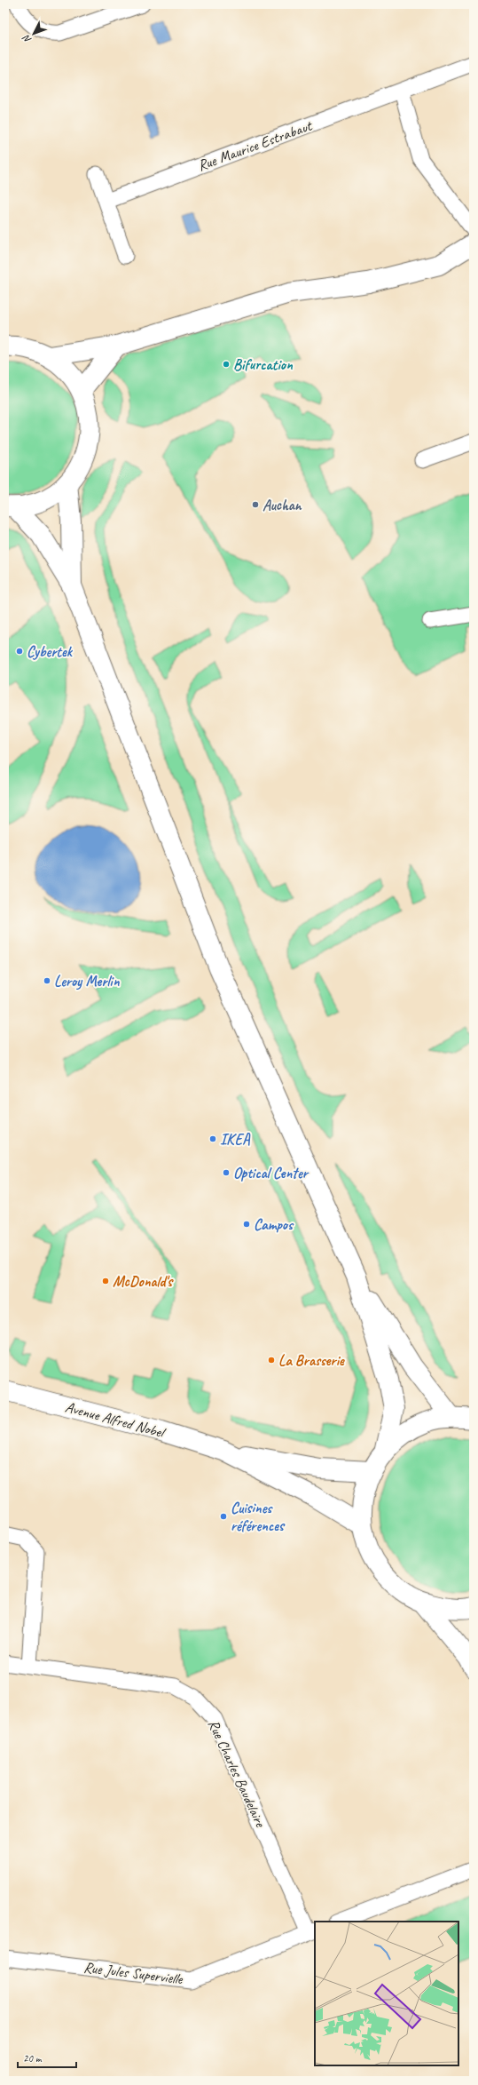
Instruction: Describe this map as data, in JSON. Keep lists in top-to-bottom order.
{
  "streets": {
    "main road": ["Avenue Alfred Nobel"],
    "street": ["Rue Maurice Estrabaut", "Rue Charles Baudelaire", "Rue Jules Supervielle"]
  },
  "crossings": [
    ["Rue Charles Baudelaire", "Rue Jules Supervielle"]
  ],
  "places": [
    "Bifurcation",
    "Auchan",
    "Cybertek",
    "Leroy Merlin",
    "IKEA",
    "Optical Center",
    "Campos",
    "McDonald's",
    "La Brasserie",
    "Cuisines références"
  ],
  "scale_bar": "20 m",
  "north": "bottom left"
}
